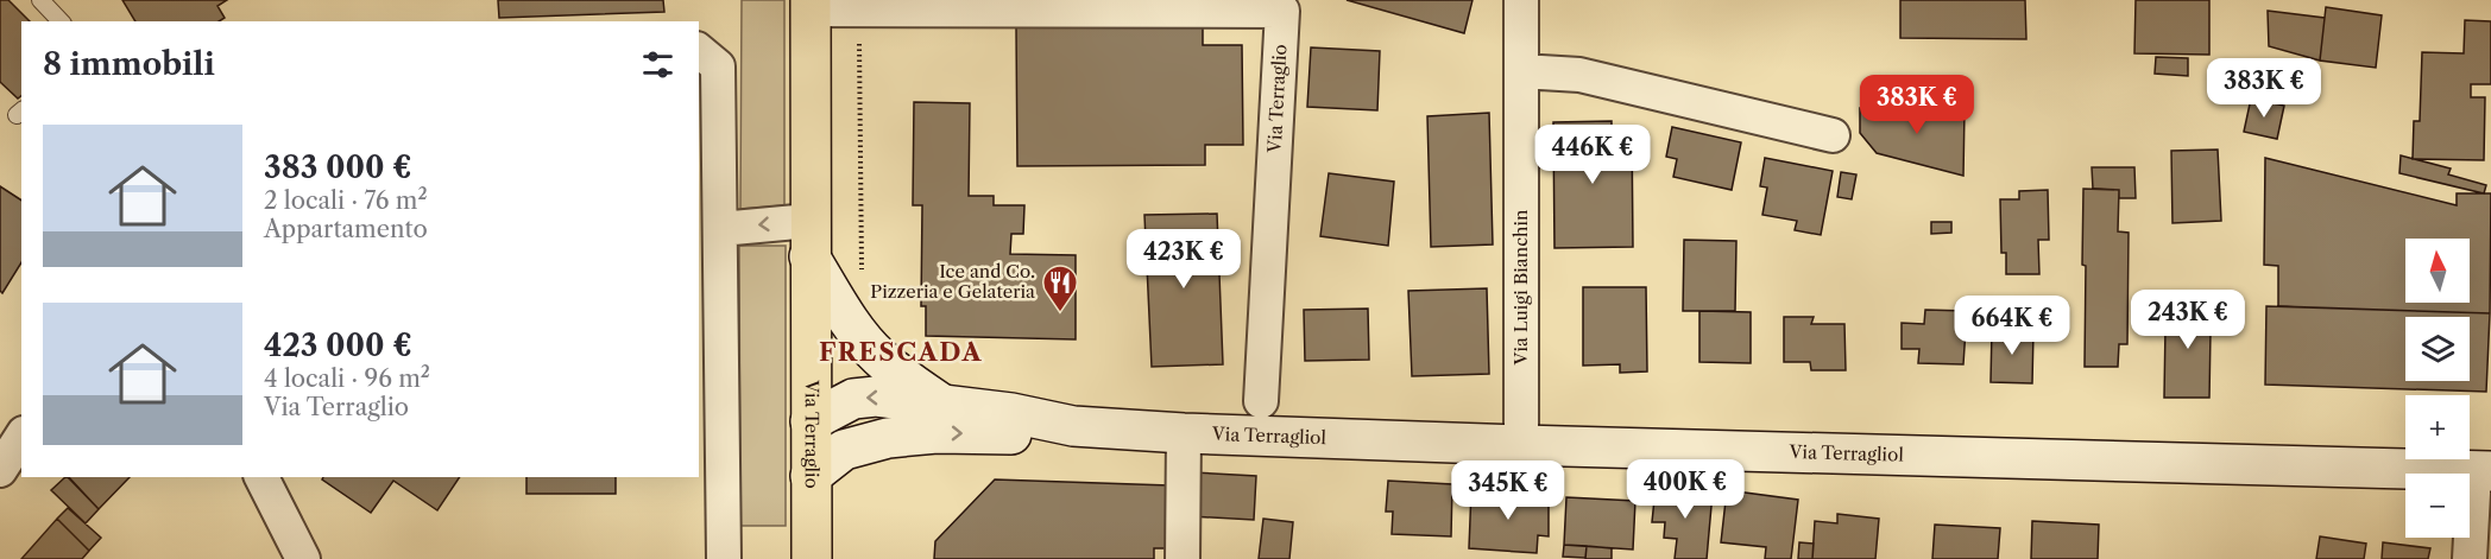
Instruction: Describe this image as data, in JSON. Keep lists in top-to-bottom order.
{
  "streets": {
    "main road": ["Via Terraglio"],
    "street": ["Via Luigi Bianchin", "Via Terragliol"]
  },
  "crossings": [
    ["Via Terraglio", "Via Terragliol"],
    ["Via Luigi Bianchin", "Via Terragliol"]
  ],
  "districts": ["FRESCADA"],
  "places": {
    "restaurant": ["Ice and Co. Pizzeria e Gelateria"]
  },
  "north": "top",
  "page": {
    "heading": "8 immobili",
    "price": [
      "383K €",
      "383K €",
      "446K €",
      "423K €",
      "243K €",
      "664K €",
      "400K €",
      "345K €"
    ],
    "list": [
      {
        "name": "383 000 €",
        "note": "2 locali · 76 m² · Appartamento"
      },
      {
        "name": "423 000 €",
        "note": "4 locali · 96 m² · Via Terraglio"
      }
    ],
    "map_buttons": ["+", "−"]
  }
}
